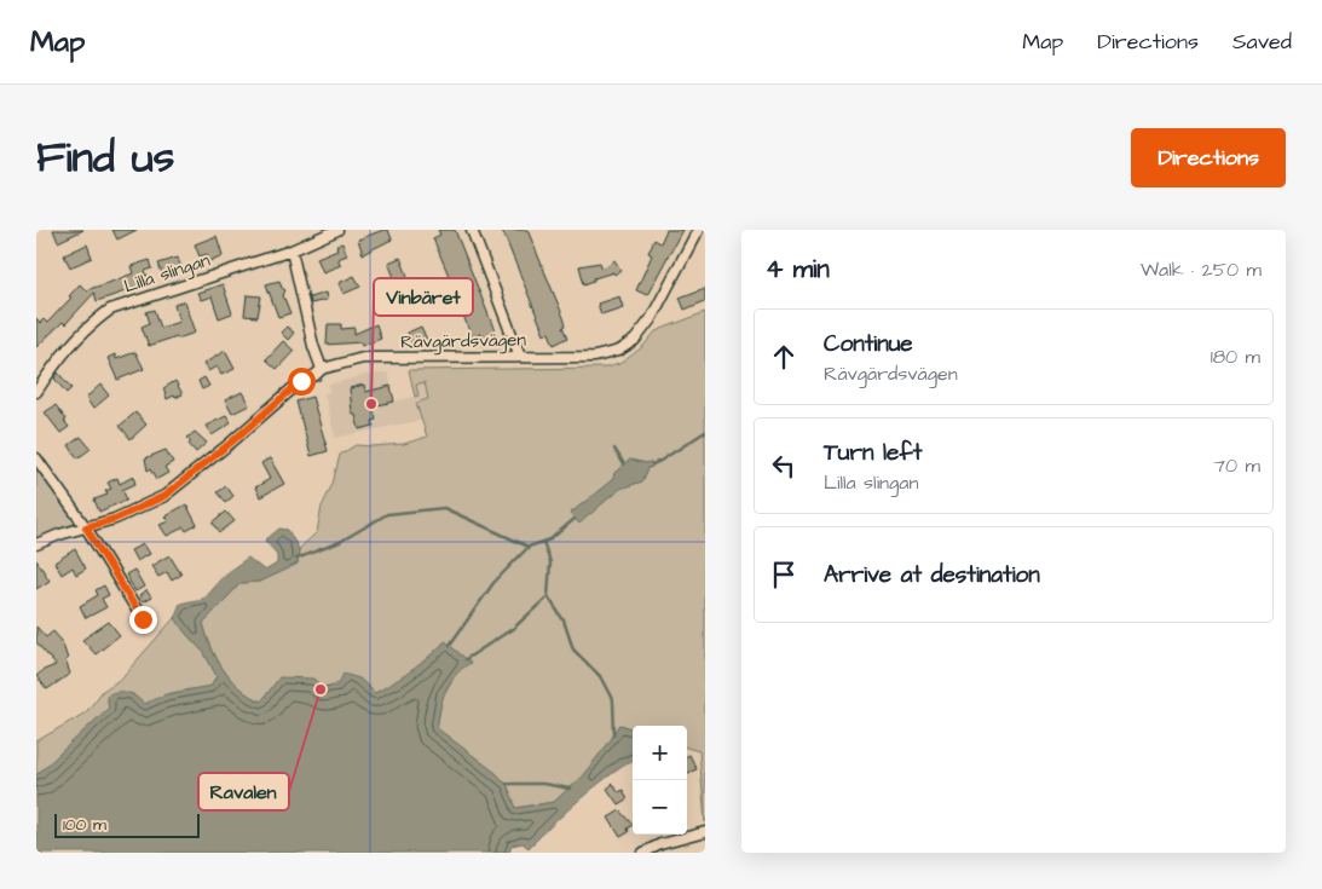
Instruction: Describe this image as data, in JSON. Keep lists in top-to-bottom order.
{
  "streets": {
    "street": ["Lilla slingan", "Rävgärdsvägen"]
  },
  "places": ["Vinbäret", "Ravalen"],
  "scale_bar": "100 m",
  "page": {
    "header": "Map",
    "nav": ["Map", "Directions", "Saved"],
    "title": "Find us",
    "buttons": "Directions",
    "heading": ["4 min", "Walk · 250 m"],
    "list": [
      ["Continue", "Rävgärdsvägen", "180 m"],
      ["Turn left", "Lilla slingan", "70 m"],
      "Arrive at destination"
    ],
    "map_buttons": ["+", "−"],
    "scale": "100 m"
  }
}
